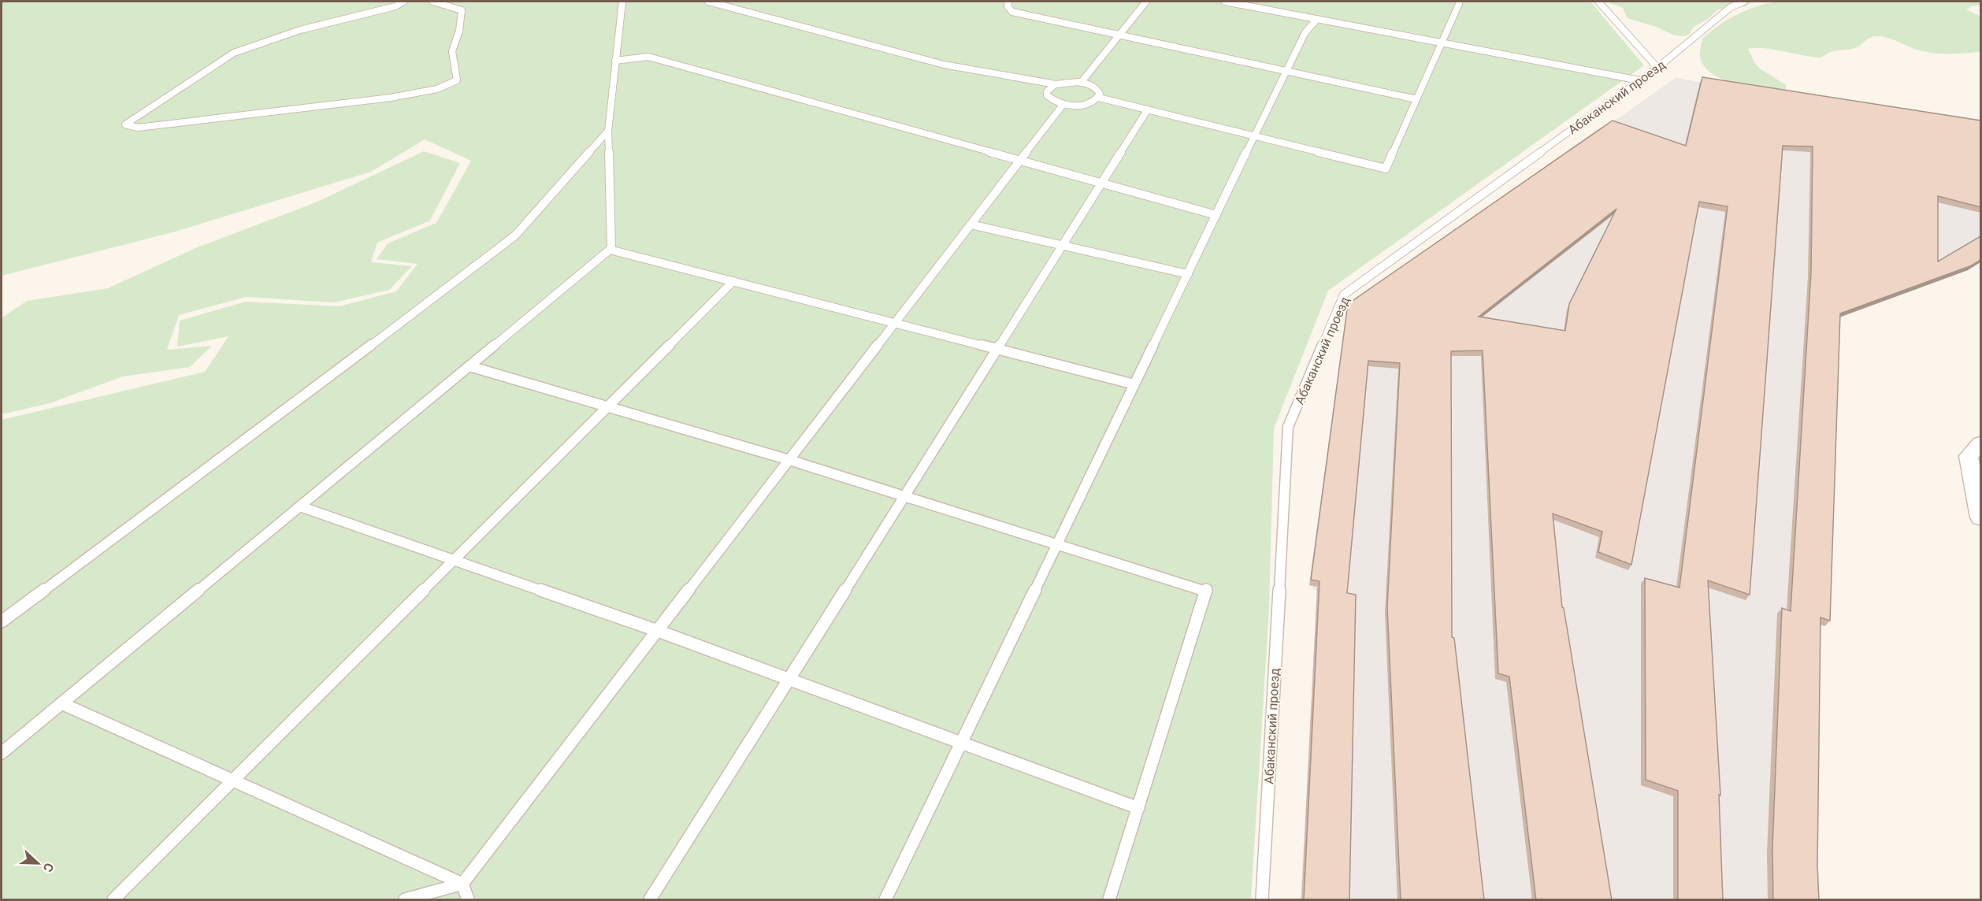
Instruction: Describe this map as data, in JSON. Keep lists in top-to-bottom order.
{
  "streets": {
    "lane": ["Абаканский проезд"]
  },
  "north": "right"
}
